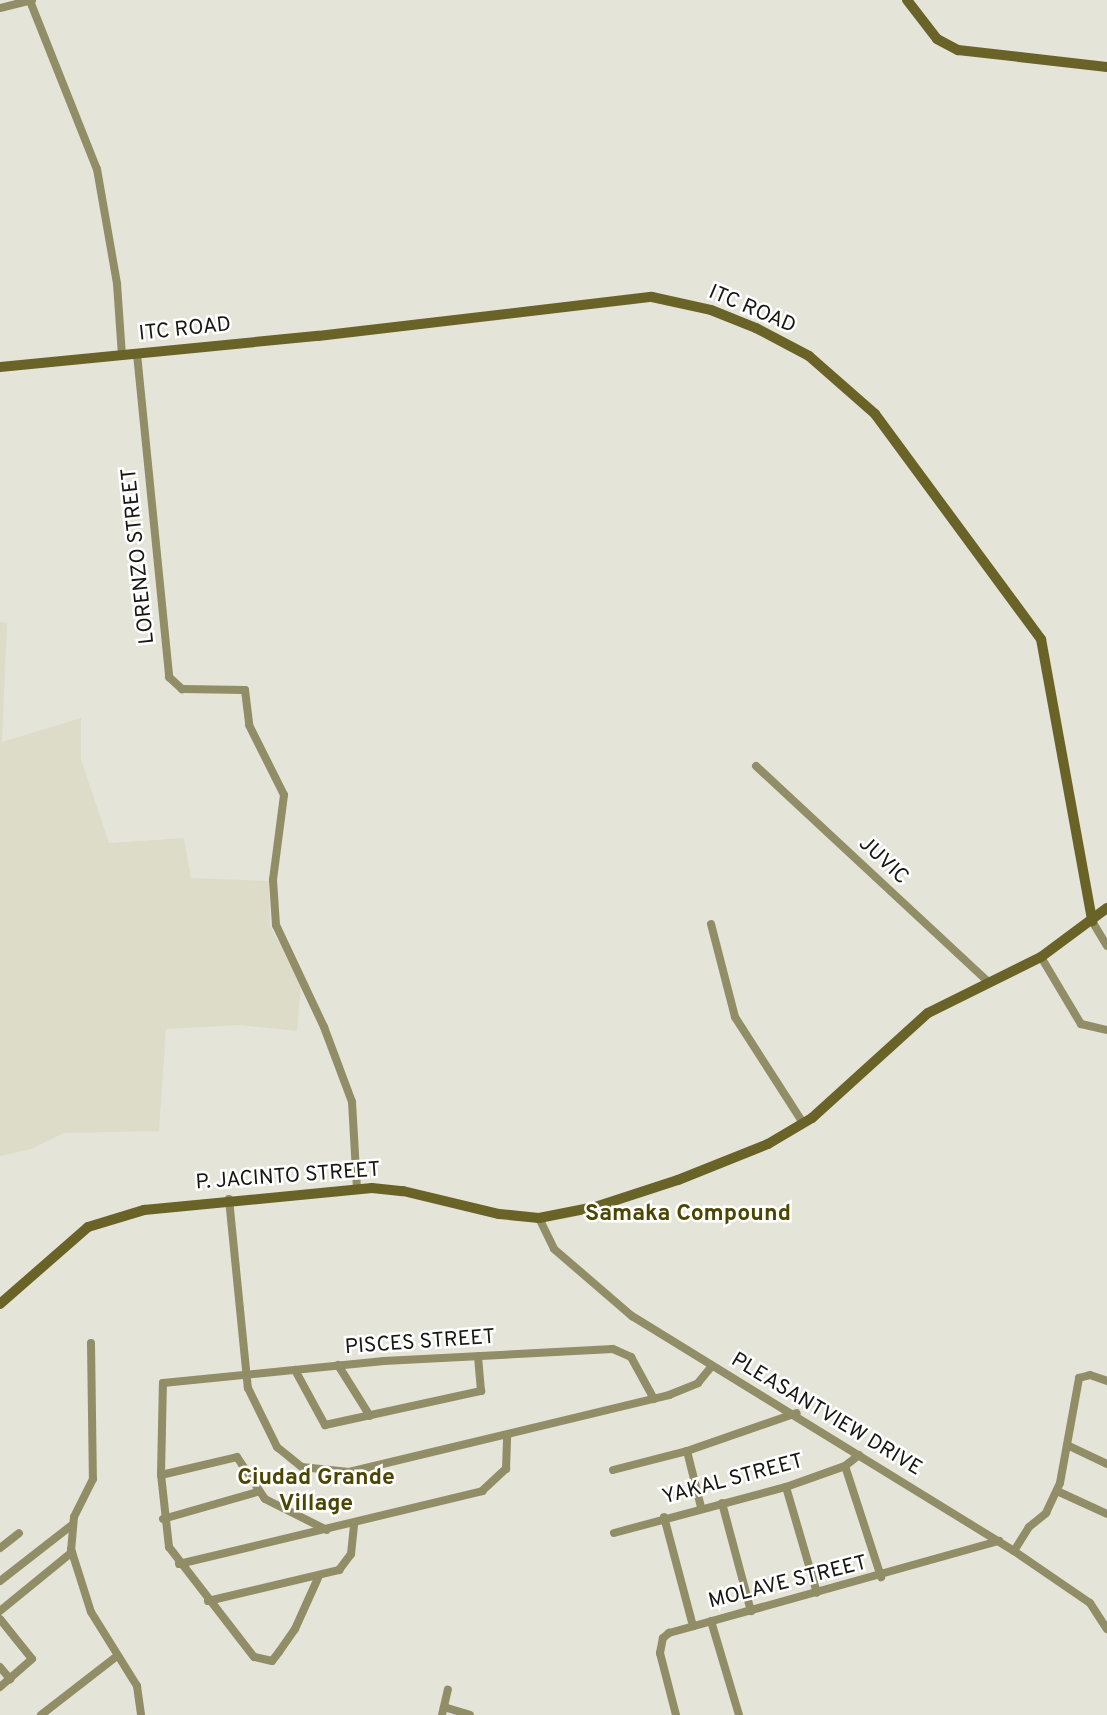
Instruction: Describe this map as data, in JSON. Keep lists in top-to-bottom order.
{
  "streets": {
    "street": [
      "ITC ROAD",
      "LORENZO STREET",
      "JUVIC",
      "P. JACINTO STREET",
      "PISCES STREET",
      "PLEASANTVIEW DRIVE",
      "YAKAL STREET",
      "MOLAVE STREET"
    ]
  },
  "crossings": [
    ["ITC ROAD", "LORENZO STREET"],
    ["ITC ROAD", "P. JACINTO STREET"],
    ["LORENZO STREET", "P. JACINTO STREET"],
    ["JUVIC", "P. JACINTO STREET"],
    ["P. JACINTO STREET", "PLEASANTVIEW DRIVE"],
    ["PLEASANTVIEW DRIVE", "YAKAL STREET"],
    ["PLEASANTVIEW DRIVE", "MOLAVE STREET"]
  ],
  "districts": ["Samaka Compound", "Ciudad Grande Village"]
}
